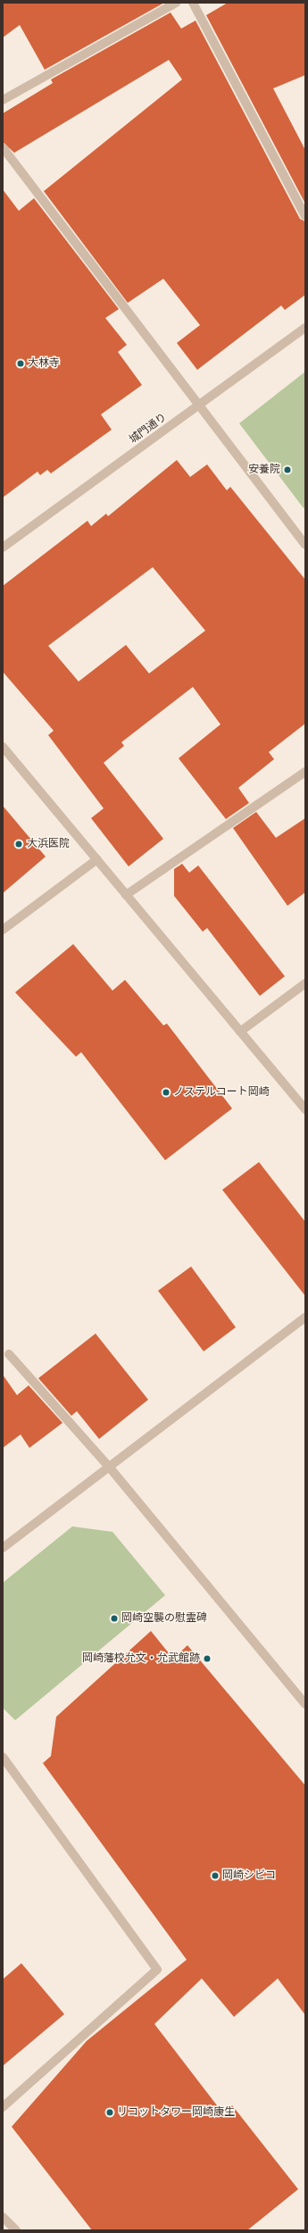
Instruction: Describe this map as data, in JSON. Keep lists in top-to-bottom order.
{
  "streets": {
    "street": ["城門通り"]
  },
  "places": [
    "大林寺",
    "安養院",
    "大浜医院",
    "ノステルコート岡崎",
    "岡崎空襲の慰霊碑",
    "岡崎藩校允文・允武館跡",
    "岡崎シビコ",
    "リコットタワー岡崎康生"
  ]
}
